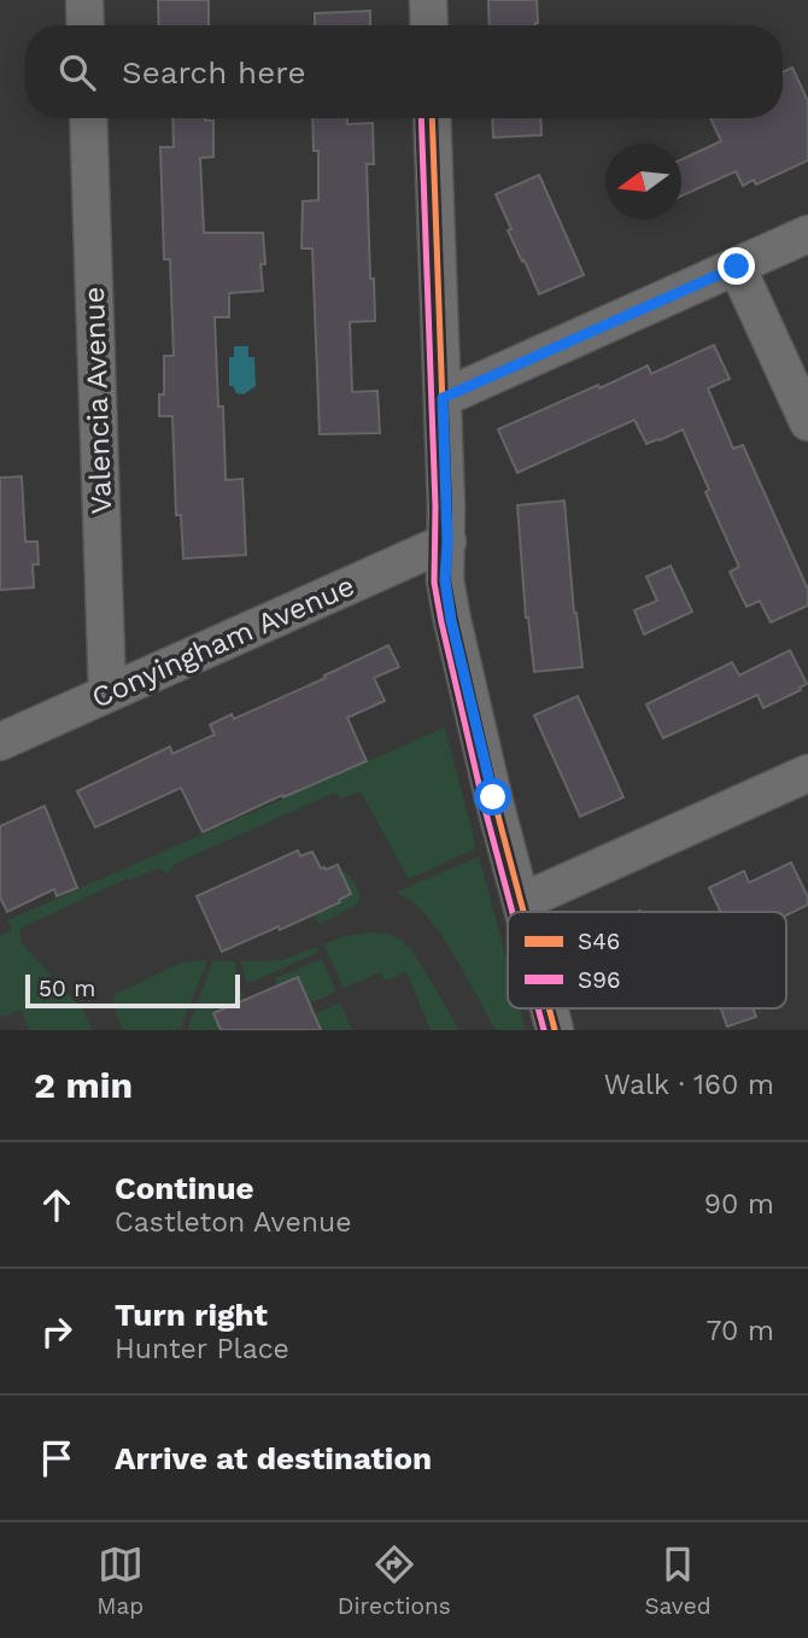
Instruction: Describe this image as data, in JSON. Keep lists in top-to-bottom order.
{
  "streets": {
    "street": ["Valencia Avenue", "Conyingham Avenue"]
  },
  "crossings": [
    ["Valencia Avenue", "Conyingham Avenue"]
  ],
  "lines": ["transit line S46", "transit line S96"],
  "legend": ["S46", "S96"],
  "scale_bar": "50 m",
  "north": "left",
  "page": {
    "search": "Search here",
    "scale": "50 m",
    "heading": ["2 min", "Walk · 160 m"],
    "list": [
      ["Continue", "Castleton Avenue", "90 m"],
      ["Turn right", "Hunter Place", "70 m"],
      "Arrive at destination"
    ],
    "nav": ["Map", "Directions", "Saved"]
  }
}
